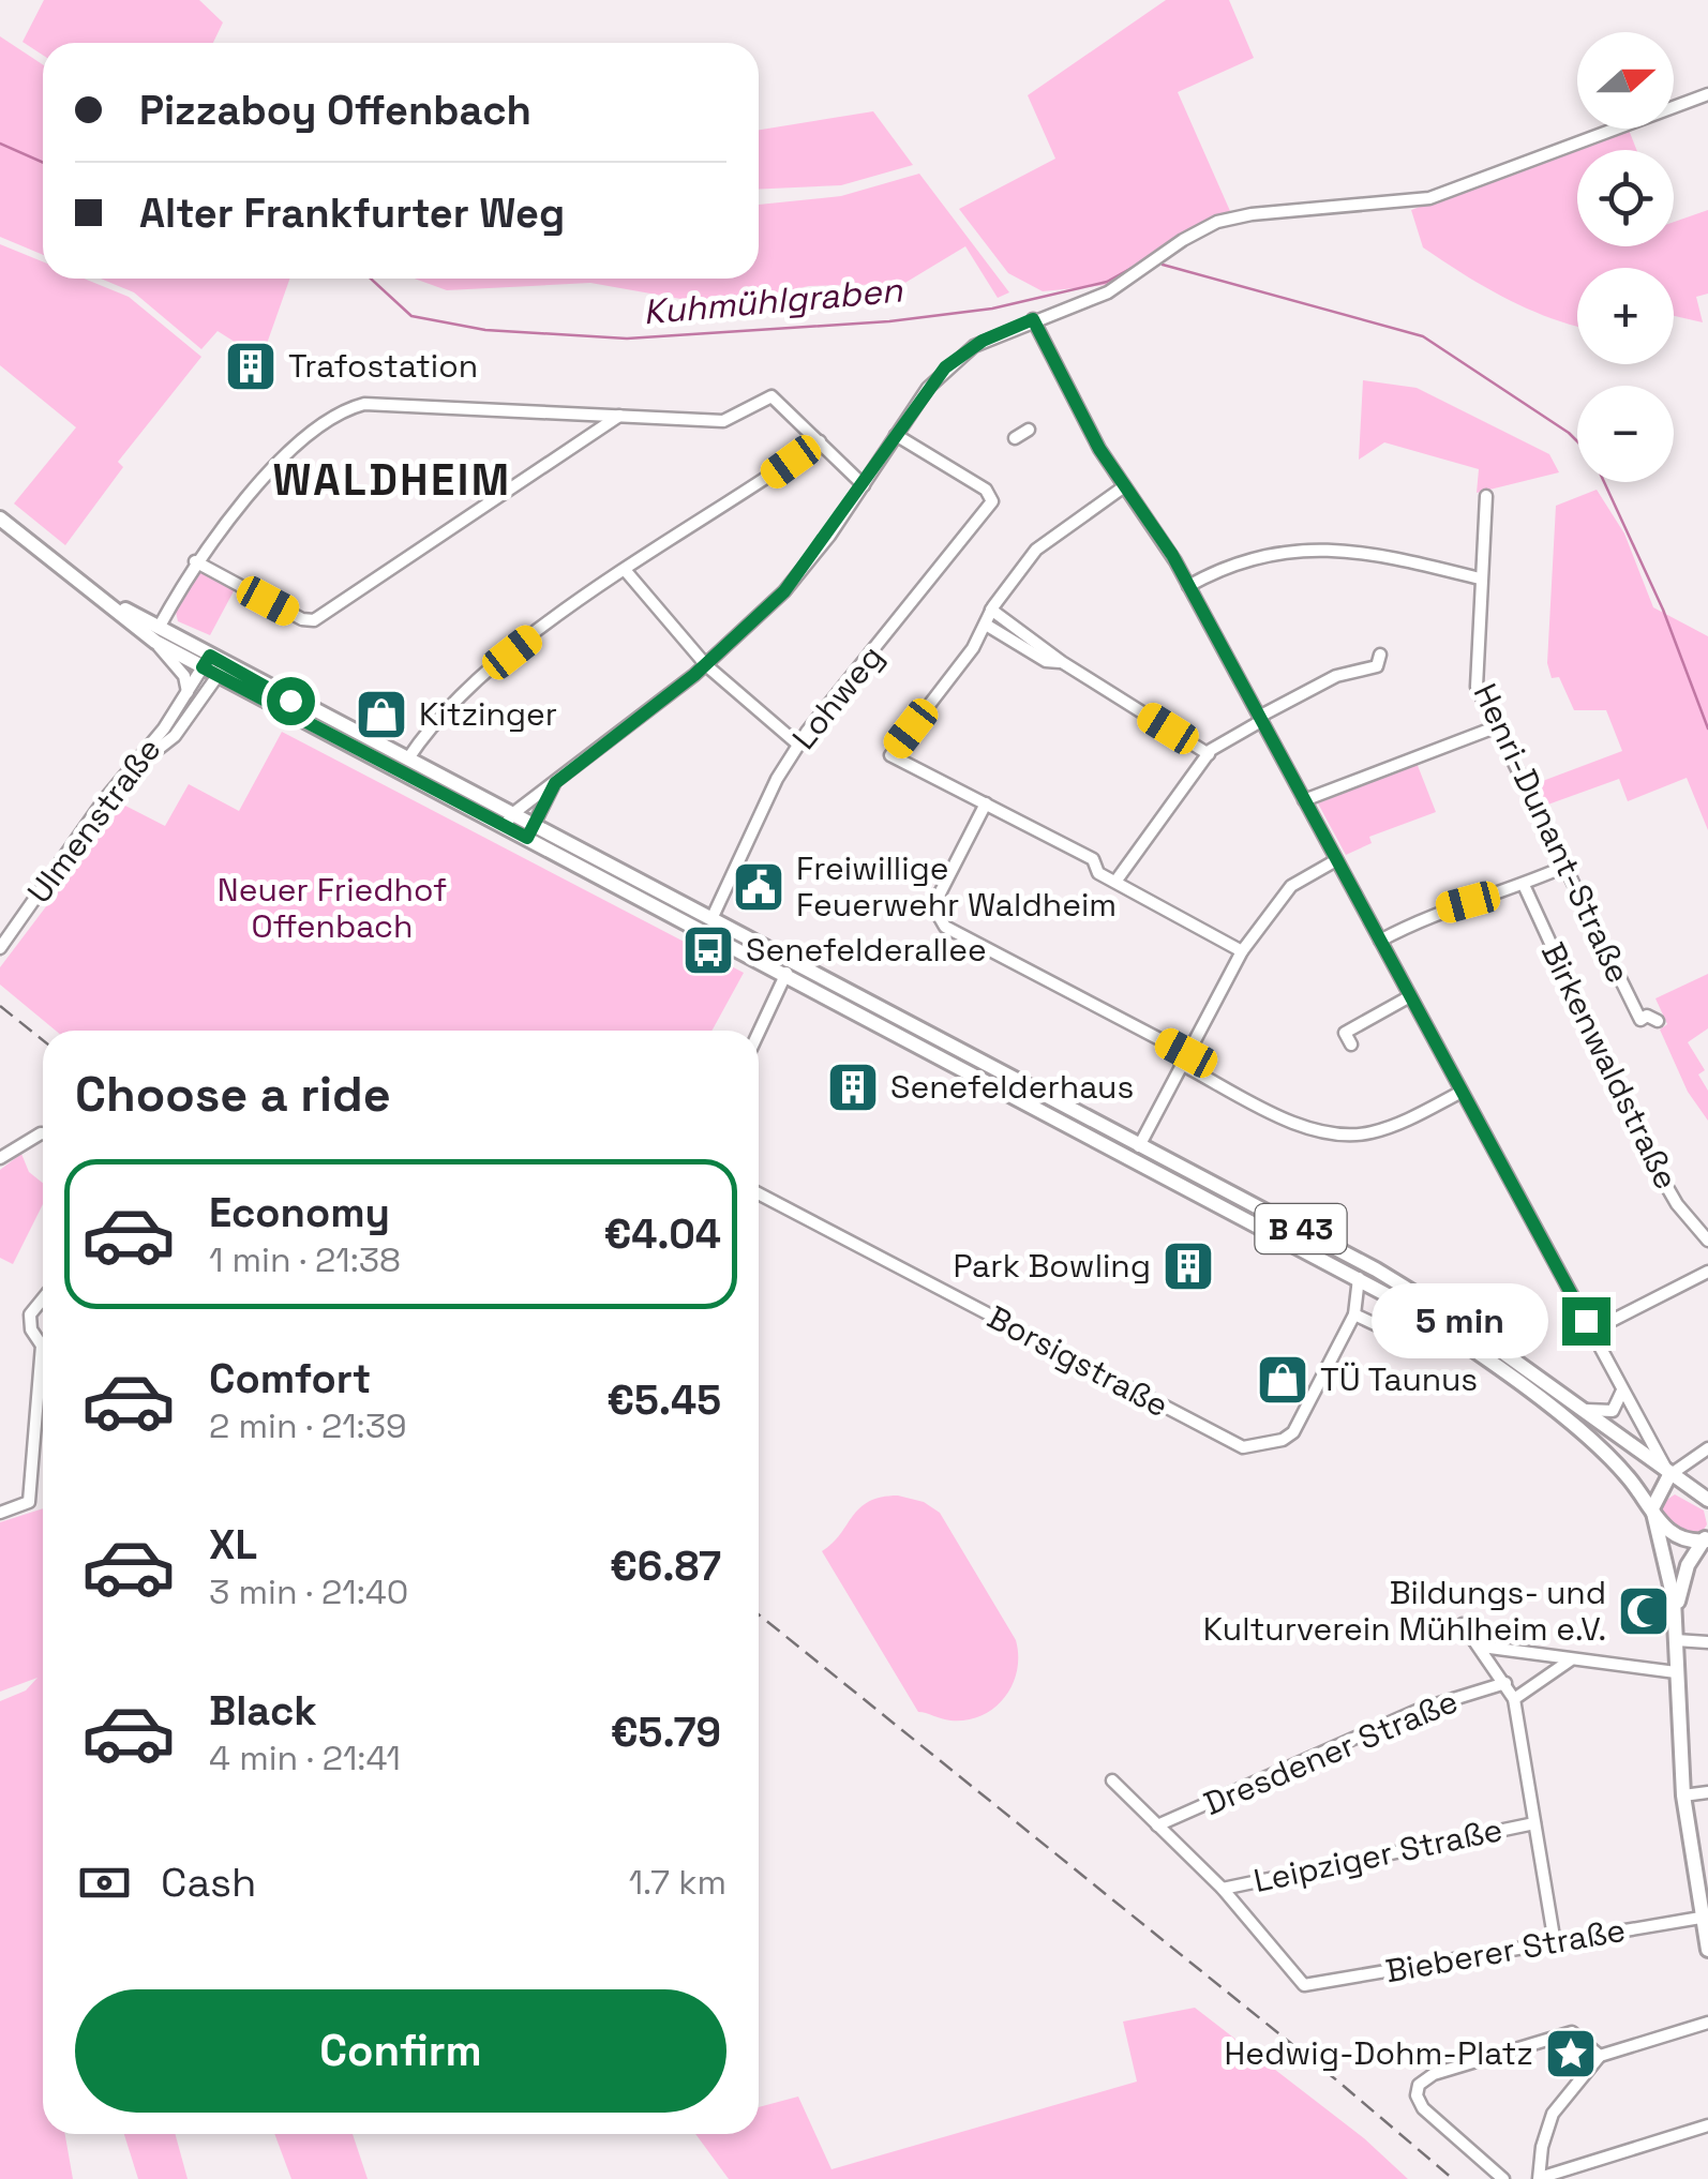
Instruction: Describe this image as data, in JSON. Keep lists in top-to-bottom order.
{
  "streets": {
    "main road": ["B 43"],
    "street": [
      "Lohweg",
      "Ulmenstraße",
      "Henri-Dunant-Straße",
      "Birkenwaldstraße",
      "Borsigstraße",
      "Dresdener Straße",
      "Leipziger Straße",
      "Bieberer Straße"
    ]
  },
  "crossings": [
    ["Lohweg", "B 43"],
    ["Ulmenstraße", "B 43"],
    ["B 43", "Borsigstraße"],
    ["Leipziger Straße", "Bieberer Straße"]
  ],
  "districts": ["WALDHEIM"],
  "water": ["Kuhmühlgraben"],
  "parks": ["Neuer Friedhof Offenbach"],
  "places": {
    "building": ["Trafostation", "Senefelderhaus", "Park Bowling"],
    "shop": ["Kitzinger", "TÜ Taunus"],
    "public building": ["Freiwillige Feuerwehr Waldheim"],
    "bus stop": ["Senefelderallee"],
    "mosque": ["Bildungs- und Kulturverein Mühlheim e.V."],
    "place": ["Hedwig-Dohm-Platz"]
  },
  "north": "right",
  "page": {
    "map_buttons": ["+", "−"],
    "banner": ["Pizzaboy Offenbach", "Alter Frankfurter Weg"],
    "heading": "Choose a ride",
    "list": [
      {
        "name": "Economy",
        "note": "1 min · 21:38",
        "value": "€4.04"
      },
      {
        "name": "Comfort",
        "note": "2 min · 21:39",
        "value": "€5.45"
      },
      {
        "name": "XL",
        "note": "3 min · 21:40",
        "value": "€6.87"
      },
      {
        "name": "Black",
        "note": "4 min · 21:41",
        "value": "€5.79"
      }
    ],
    "bubble": "5 min",
    "pay": ["Cash", "1.7 km"],
    "buttons": "Confirm"
  }
}
